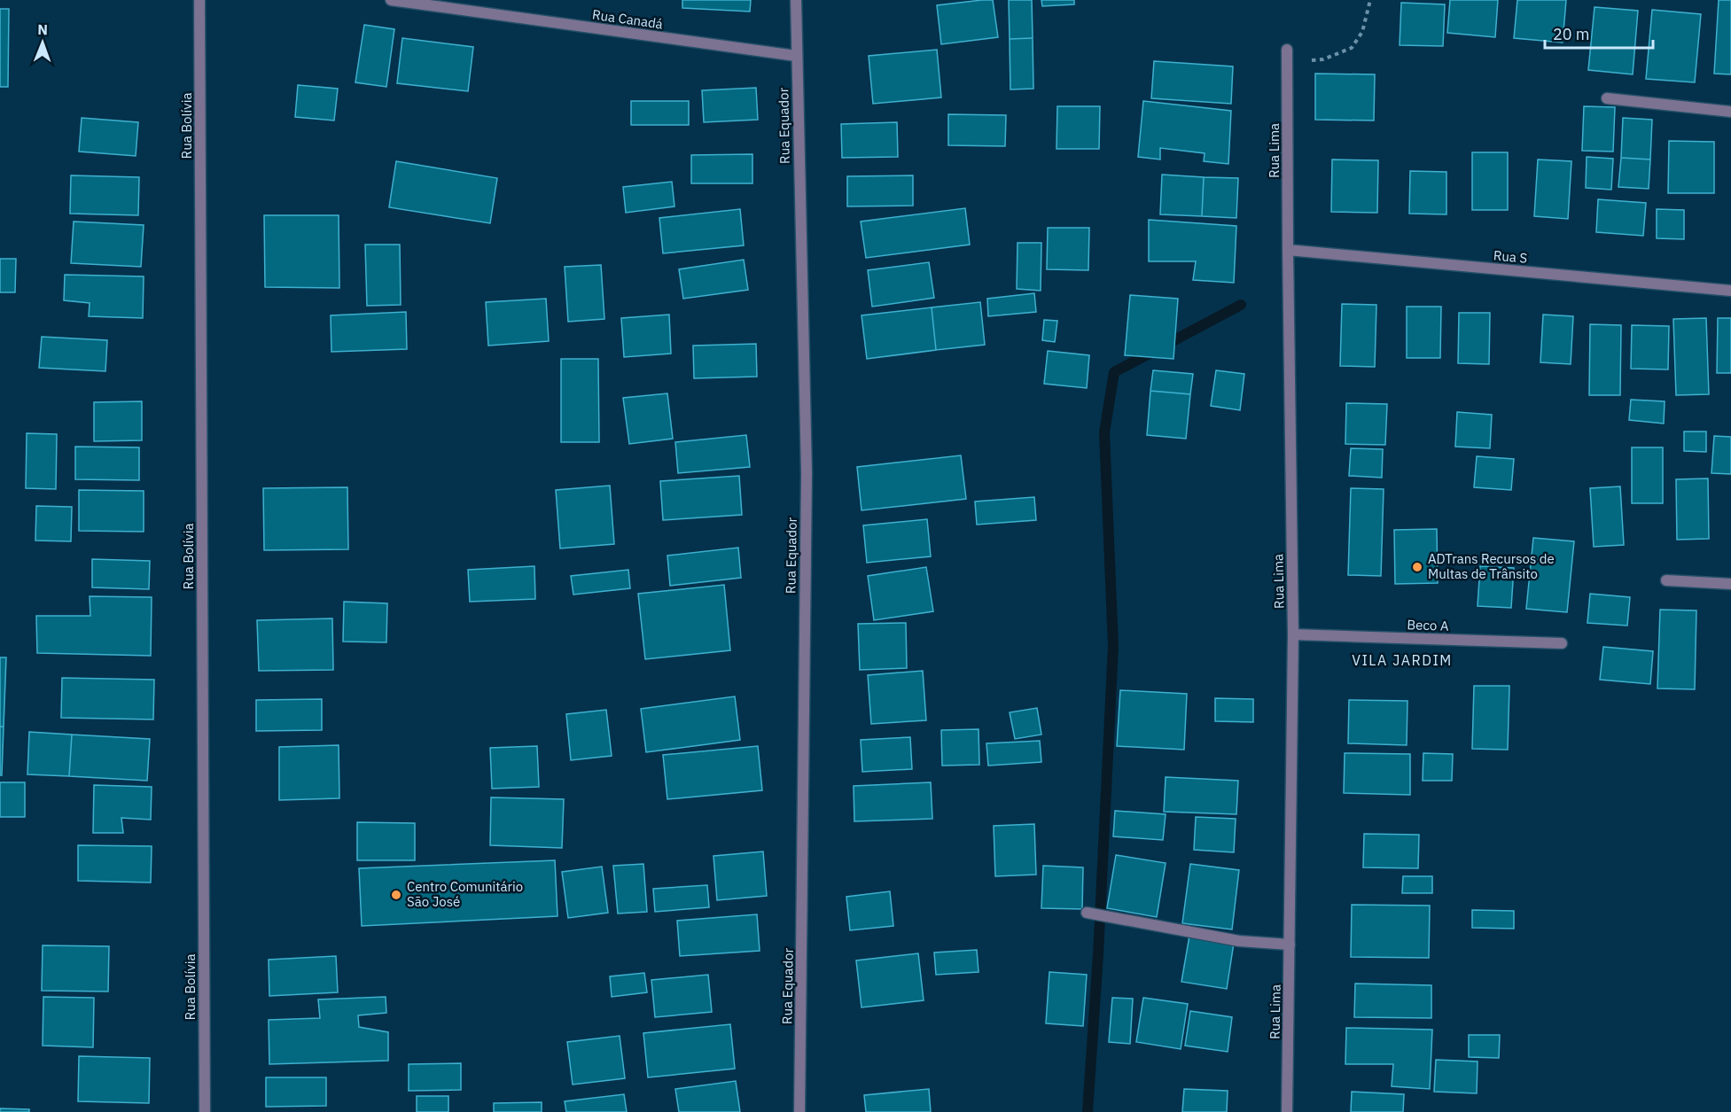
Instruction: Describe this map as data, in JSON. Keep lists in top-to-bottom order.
{
  "streets": {
    "street": [
      "Rua Canadá",
      "Rua Bolívia",
      "Rua Equador",
      "Rua Lima",
      "Rua S",
      "Beco A"
    ]
  },
  "crossings": [
    ["Rua Canadá", "Rua Equador"],
    ["Rua Lima", "Rua S"],
    ["Rua Lima", "Beco A"]
  ],
  "districts": ["VILA JARDIM"],
  "places": ["ADTrans Recursos de Multas de Trânsito", "Centro Comunitário São José"],
  "scale_bar": "20 m",
  "north": "top"
}
